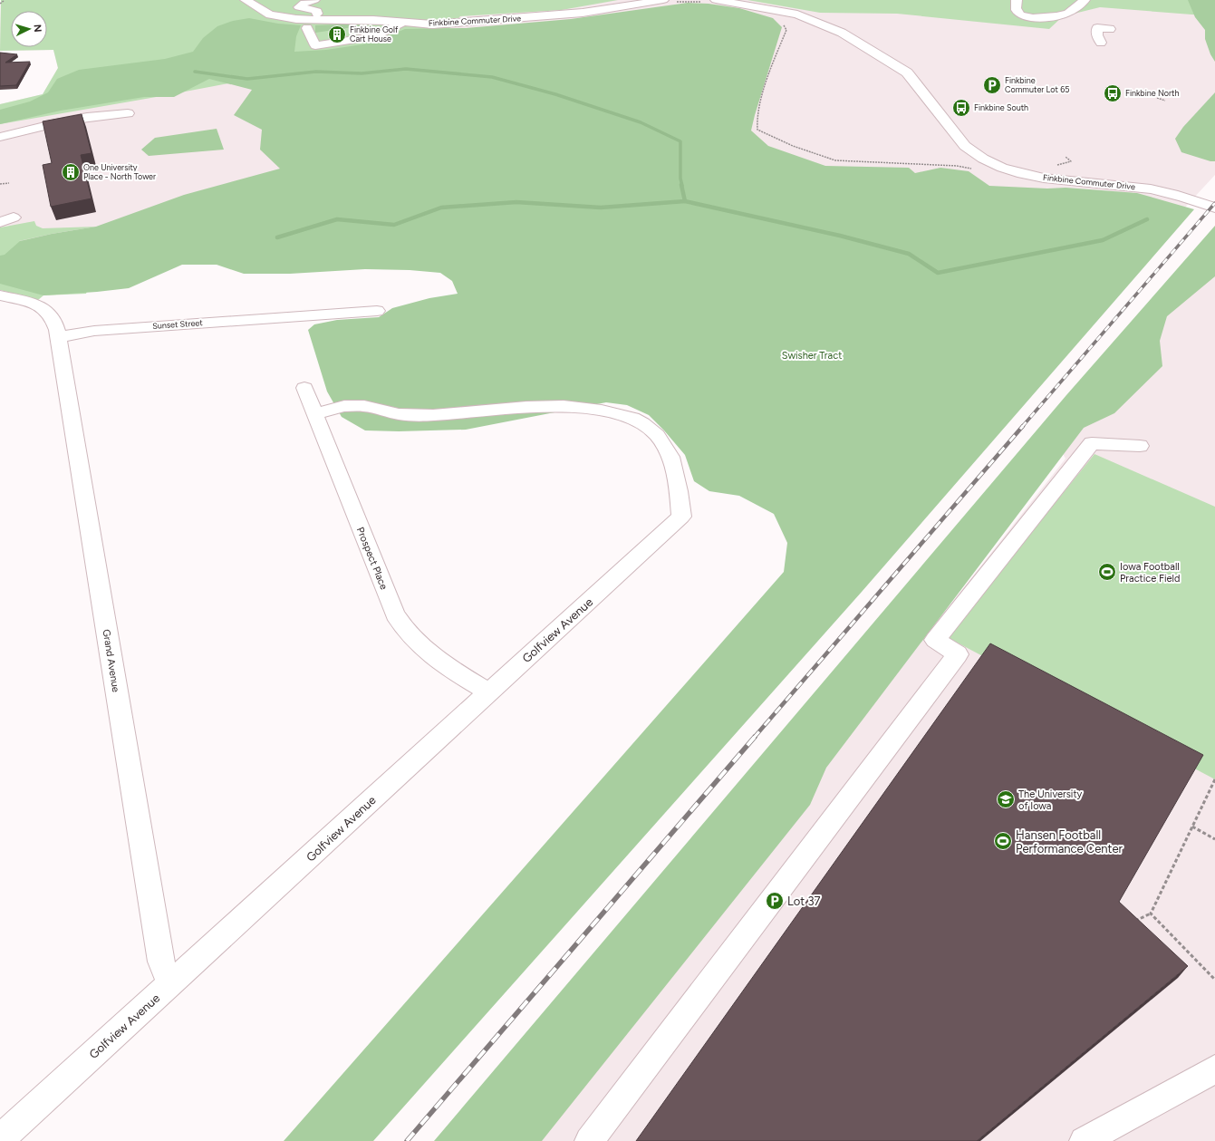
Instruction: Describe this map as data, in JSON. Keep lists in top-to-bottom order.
{
  "streets": {
    "street": [
      "Finkbine Commuter Drive",
      "Sunset Street",
      "Prospect Place",
      "Golfview Avenue",
      "Grand Avenue"
    ]
  },
  "crossings": [
    ["Sunset Street", "Grand Avenue"],
    ["Prospect Place", "Golfview Avenue"],
    ["Golfview Avenue", "Grand Avenue"]
  ],
  "parks": ["Swisher Tract"],
  "places": {
    "building": ["Finkbine Golf Cart House", "One University Place - North Tower"],
    "parking": ["Finkbine Commuter Lot 65", "Lot 37"],
    "bus stop": ["Finkbine North", "Finkbine South"],
    "sports": ["Iowa Football Practice Field", "Hansen Football Performance Center"],
    "school or university": ["The University of Iowa"]
  },
  "north": "right"
}
